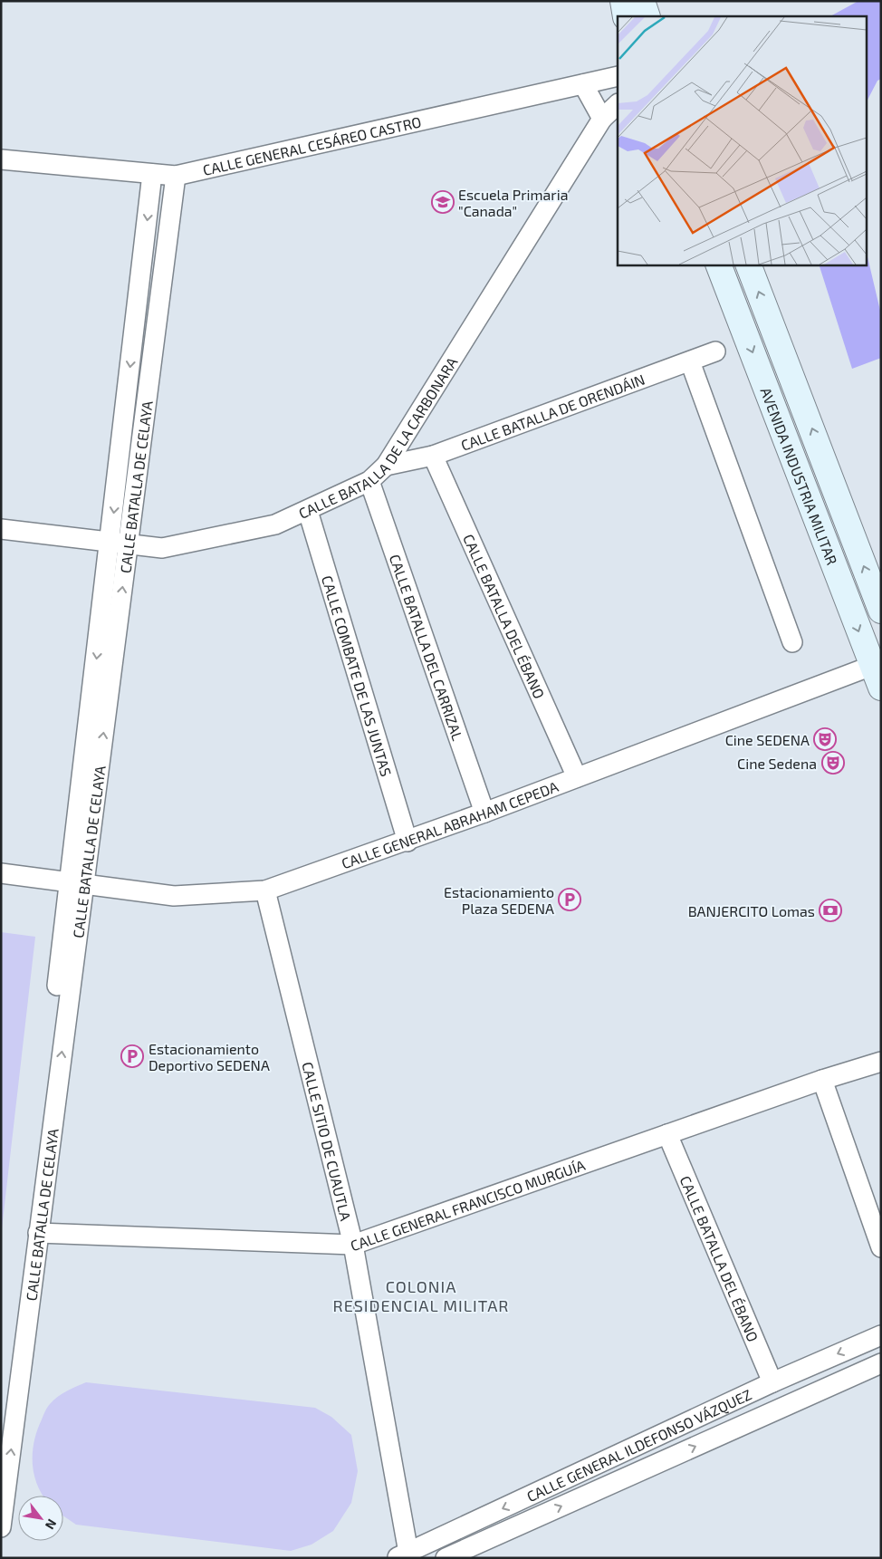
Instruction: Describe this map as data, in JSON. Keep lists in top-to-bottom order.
{
  "streets": {
    "main road": ["AVENIDA INDUSTRIA MILITAR"],
    "street": [
      "CALLE GENERAL CESÁREO CASTRO",
      "CALLE BATALLA DE ORENDÁIN",
      "CALLE BATALLA DE LA CARBONARA",
      "CALLE BATALLA DE CELAYA",
      "CALLE BATALLA DEL ÉBANO",
      "CALLE BATALLA DEL CARRIZAL",
      "CALLE COMBATE DE LAS JUNTAS",
      "CALLE GENERAL ABRAHAM CEPEDA",
      "CALLE SITIO DE CUAUTLA",
      "CALLE GENERAL FRANCISCO MURGUÍA",
      "CALLE GENERAL ILDEFONSO VÁZQUEZ"
    ]
  },
  "crossings": [
    ["CALLE GENERAL CESÁREO CASTRO", "CALLE BATALLA DE CELAYA"],
    ["CALLE BATALLA DE ORENDÁIN", "CALLE BATALLA DE LA CARBONARA"],
    ["CALLE BATALLA DE ORENDÁIN", "CALLE BATALLA DEL ÉBANO"],
    ["CALLE BATALLA DE LA CARBONARA", "CALLE BATALLA DE CELAYA"],
    ["CALLE BATALLA DE LA CARBONARA", "CALLE BATALLA DEL CARRIZAL"],
    ["CALLE BATALLA DE LA CARBONARA", "CALLE COMBATE DE LAS JUNTAS"],
    ["AVENIDA INDUSTRIA MILITAR", "CALLE GENERAL ABRAHAM CEPEDA"],
    ["CALLE BATALLA DE CELAYA", "CALLE GENERAL ABRAHAM CEPEDA"],
    ["CALLE BATALLA DE CELAYA", "CALLE GENERAL FRANCISCO MURGUÍA"],
    ["CALLE BATALLA DEL ÉBANO", "CALLE GENERAL ABRAHAM CEPEDA"],
    ["CALLE BATALLA DEL ÉBANO", "CALLE GENERAL FRANCISCO MURGUÍA"],
    ["CALLE BATALLA DEL ÉBANO", "CALLE GENERAL ILDEFONSO VÁZQUEZ"],
    ["CALLE BATALLA DEL CARRIZAL", "CALLE GENERAL ABRAHAM CEPEDA"],
    ["CALLE COMBATE DE LAS JUNTAS", "CALLE GENERAL ABRAHAM CEPEDA"],
    ["CALLE GENERAL ABRAHAM CEPEDA", "CALLE SITIO DE CUAUTLA"],
    ["CALLE SITIO DE CUAUTLA", "CALLE GENERAL FRANCISCO MURGUÍA"],
    ["CALLE SITIO DE CUAUTLA", "CALLE GENERAL ILDEFONSO VÁZQUEZ"]
  ],
  "districts": ["COLONIA RESIDENCIAL MILITAR"],
  "places": {
    "school or university": ["Escuela Primaria \"Canada\""],
    "theatre": ["Cine SEDENA", "Cine Sedena"],
    "parking": ["Estacionamiento Plaza SEDENA", "Estacionamiento Deportivo SEDENA"],
    "bank": ["BANJERCITO Lomas"]
  },
  "north": "bottom right"
}
